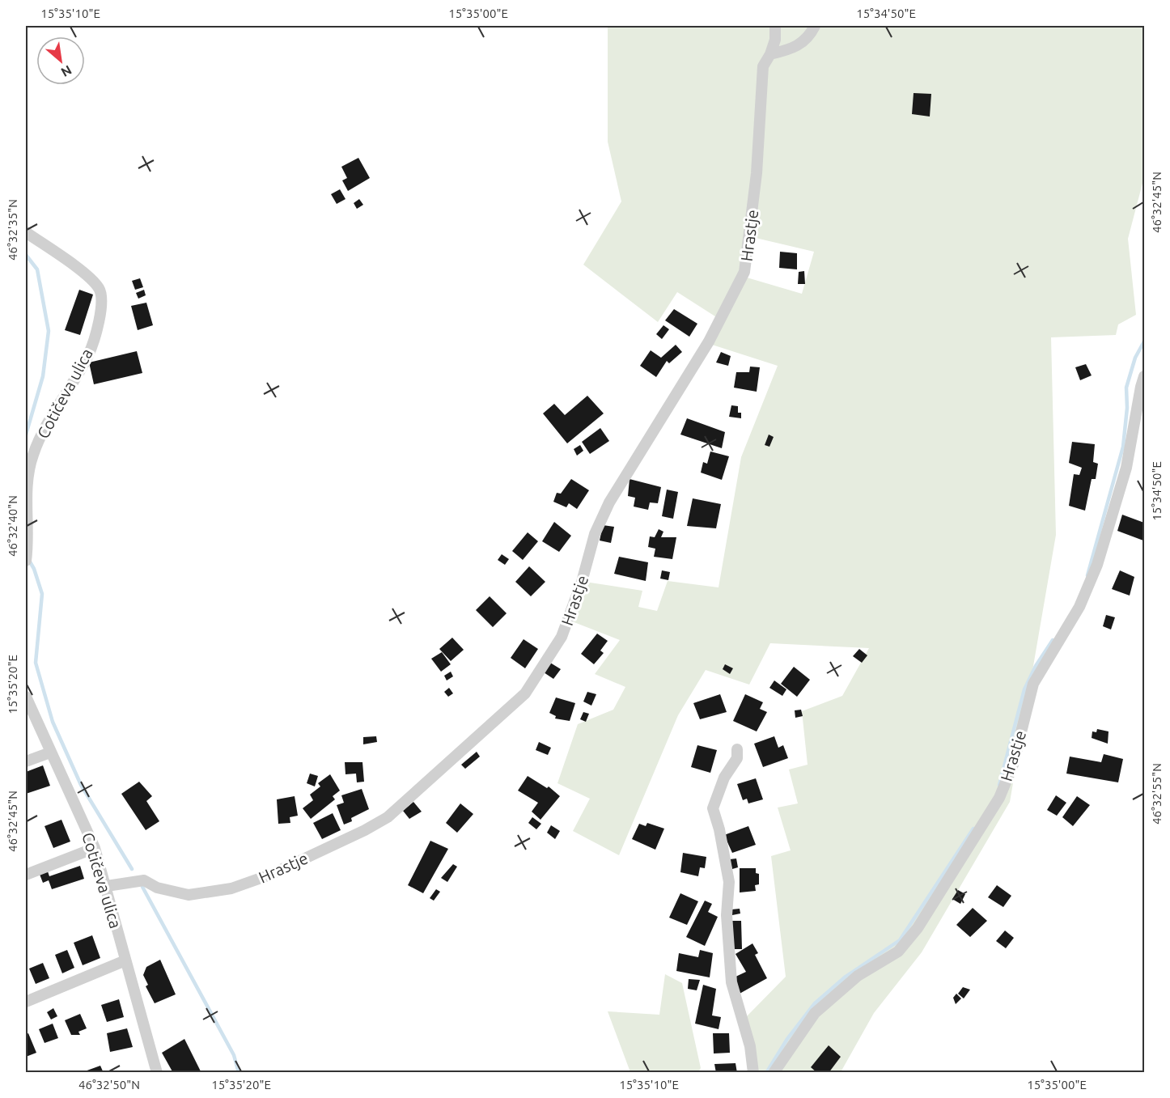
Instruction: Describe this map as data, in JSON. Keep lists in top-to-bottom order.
{
  "streets": {
    "street": ["Hrastje", "Cotičeva ulica"]
  },
  "crossings": [
    ["Hrastje", "Cotičeva ulica"]
  ],
  "north": "bottom right",
  "coordinates": [
    "15°35'10\"E",
    "15°35'00\"E",
    "15°34'50\"E",
    "46°32'45\"N",
    "46°32'35\"N",
    "46°32'40\"N",
    "15°35'20\"E",
    "46°32'55\"N",
    "46°32'50\"N"
  ]
}
